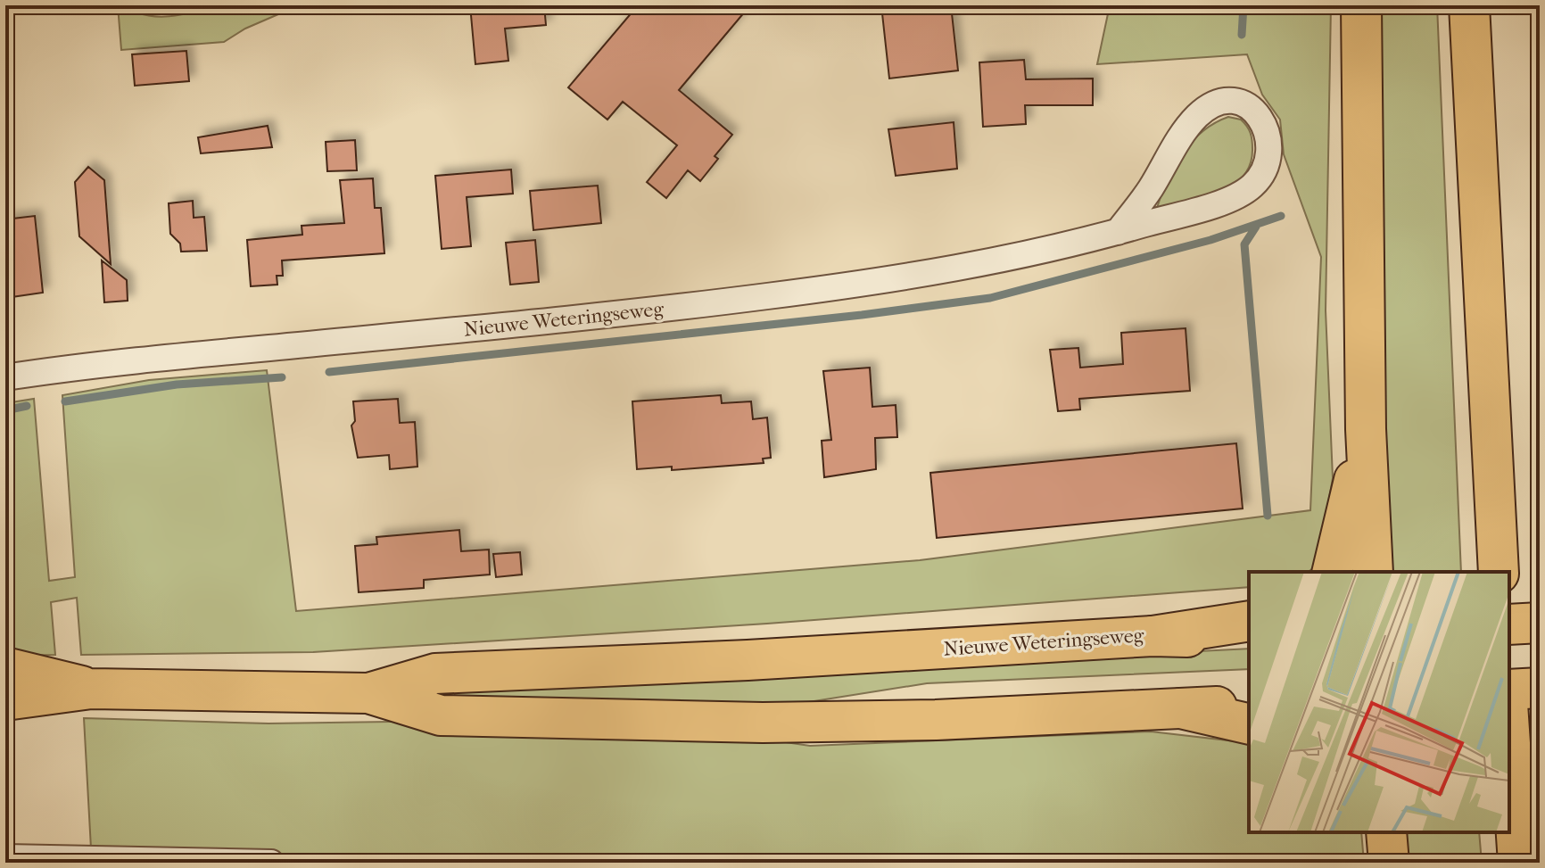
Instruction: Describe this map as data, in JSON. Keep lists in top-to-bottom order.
{
  "streets": {
    "main road": ["Nieuwe Weteringseweg"]
  }
}
